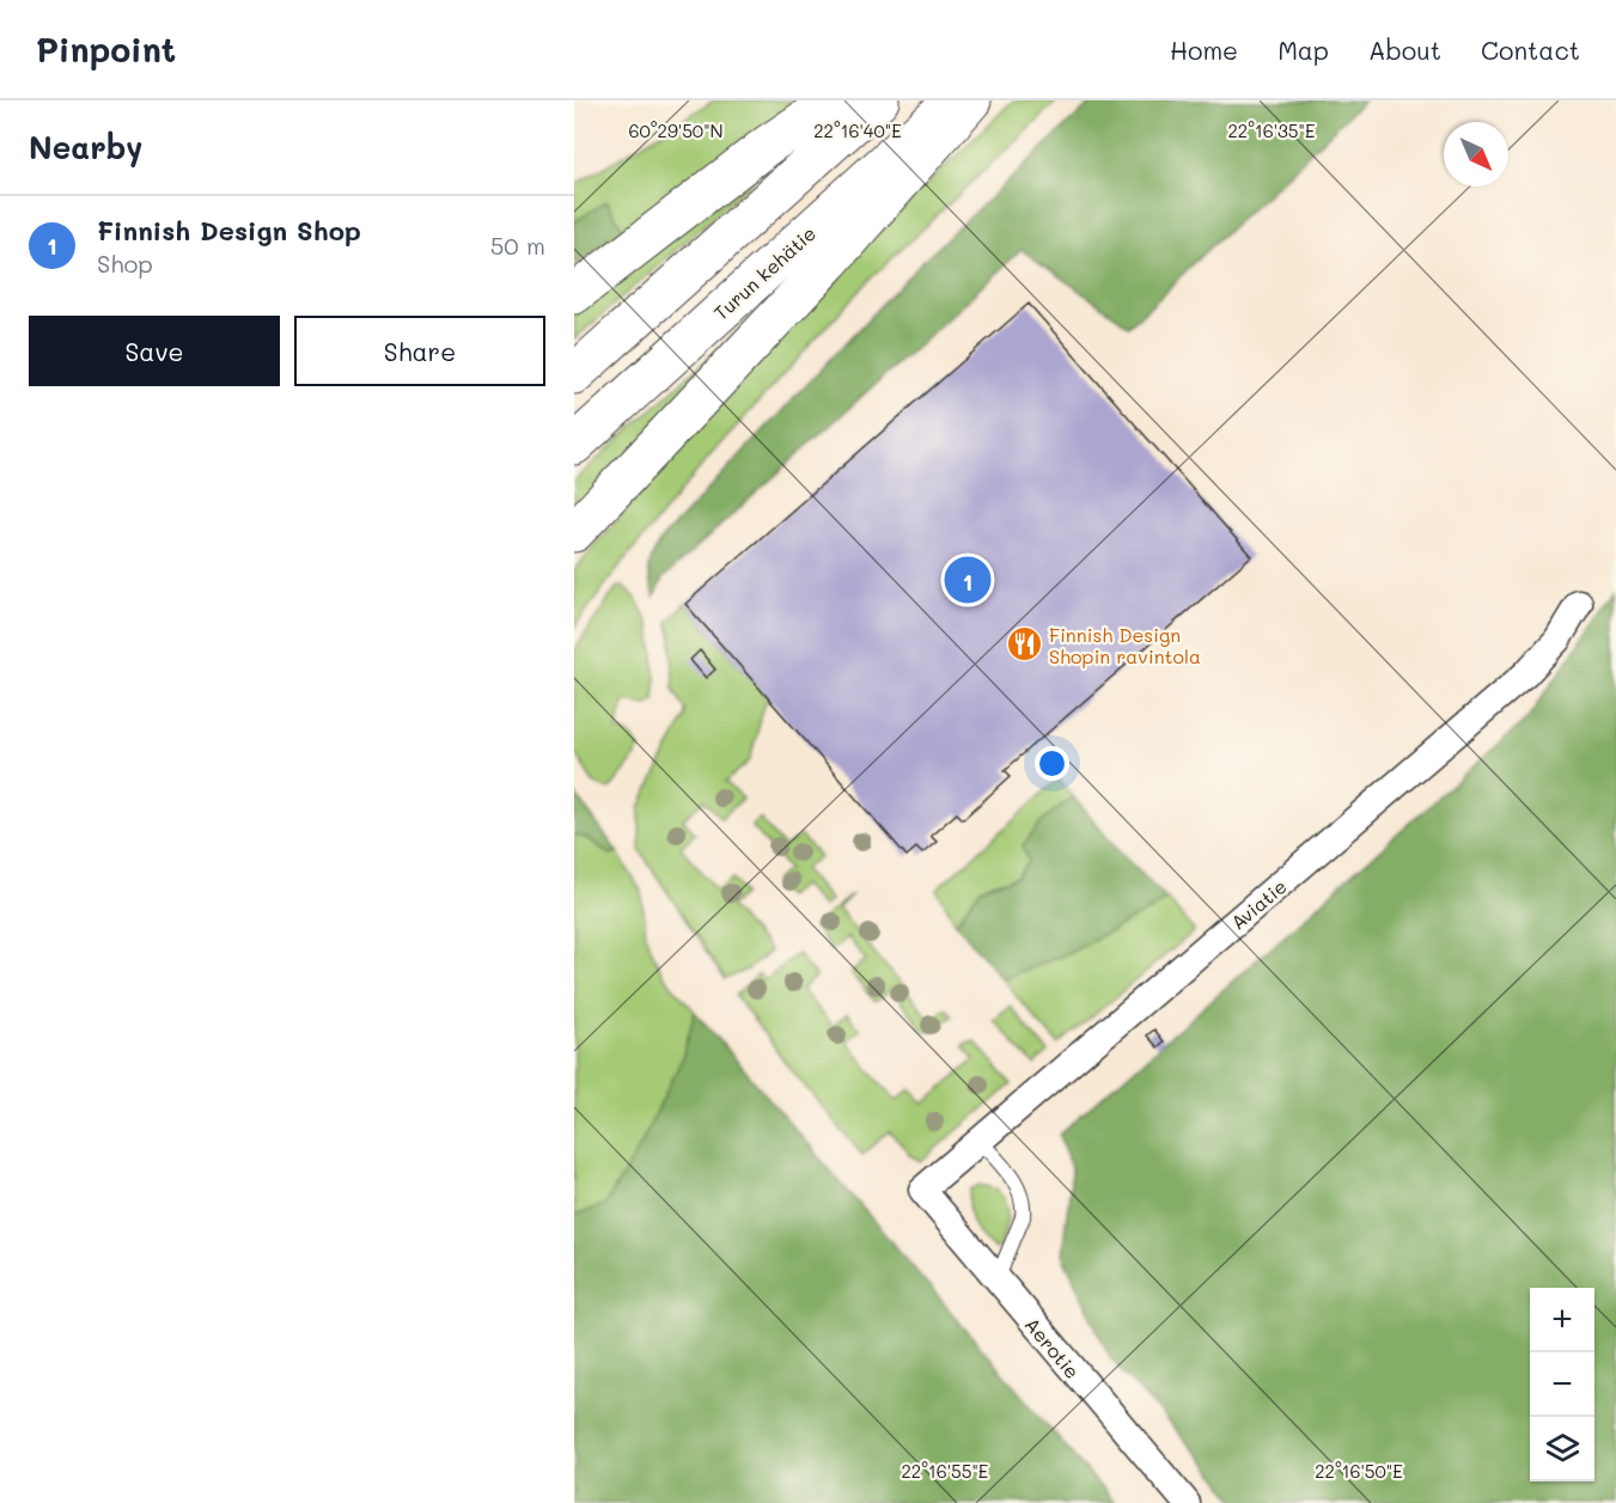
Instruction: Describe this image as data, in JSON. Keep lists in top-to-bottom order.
{
  "streets": {
    "highway": ["Turun kehätie"],
    "street": ["Aviatie", "Aerotie"]
  },
  "crossings": [
    ["Aviatie", "Aerotie"]
  ],
  "places": {
    "restaurant": ["Finnish Design Shopin ravintola"]
  },
  "north": "bottom right",
  "page": {
    "header": "Pinpoint",
    "nav": [
      "Home",
      "Map",
      "About",
      "Contact"
    ],
    "heading": "Nearby",
    "list": [
      {
        "mark": "1",
        "name": "Finnish Design Shop",
        "note": "Shop",
        "value": "50 m"
      }
    ],
    "buttons": ["Save", "Share"],
    "pins": "1",
    "map_buttons": ["+", "−"]
  },
  "coordinates": [
    "60°29'50\"N",
    "22°16'40\"E",
    "22°16'35\"E",
    "22°16'55\"E",
    "22°16'50\"E"
  ]
}
